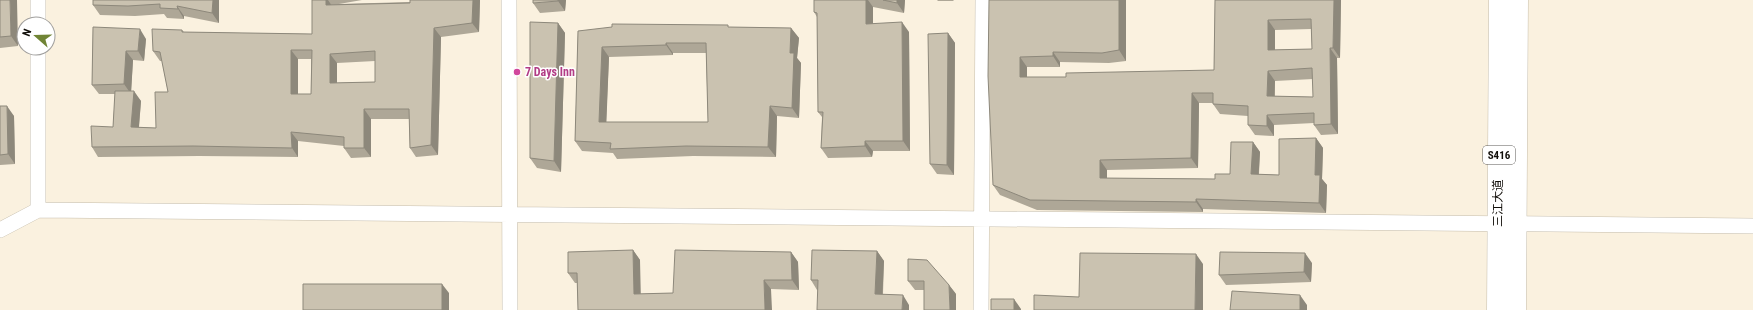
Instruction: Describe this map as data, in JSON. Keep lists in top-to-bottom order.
{
  "streets": {
    "main road": ["S416", "三江大道"]
  },
  "places": ["7 Days Inn"],
  "north": "left"
}
